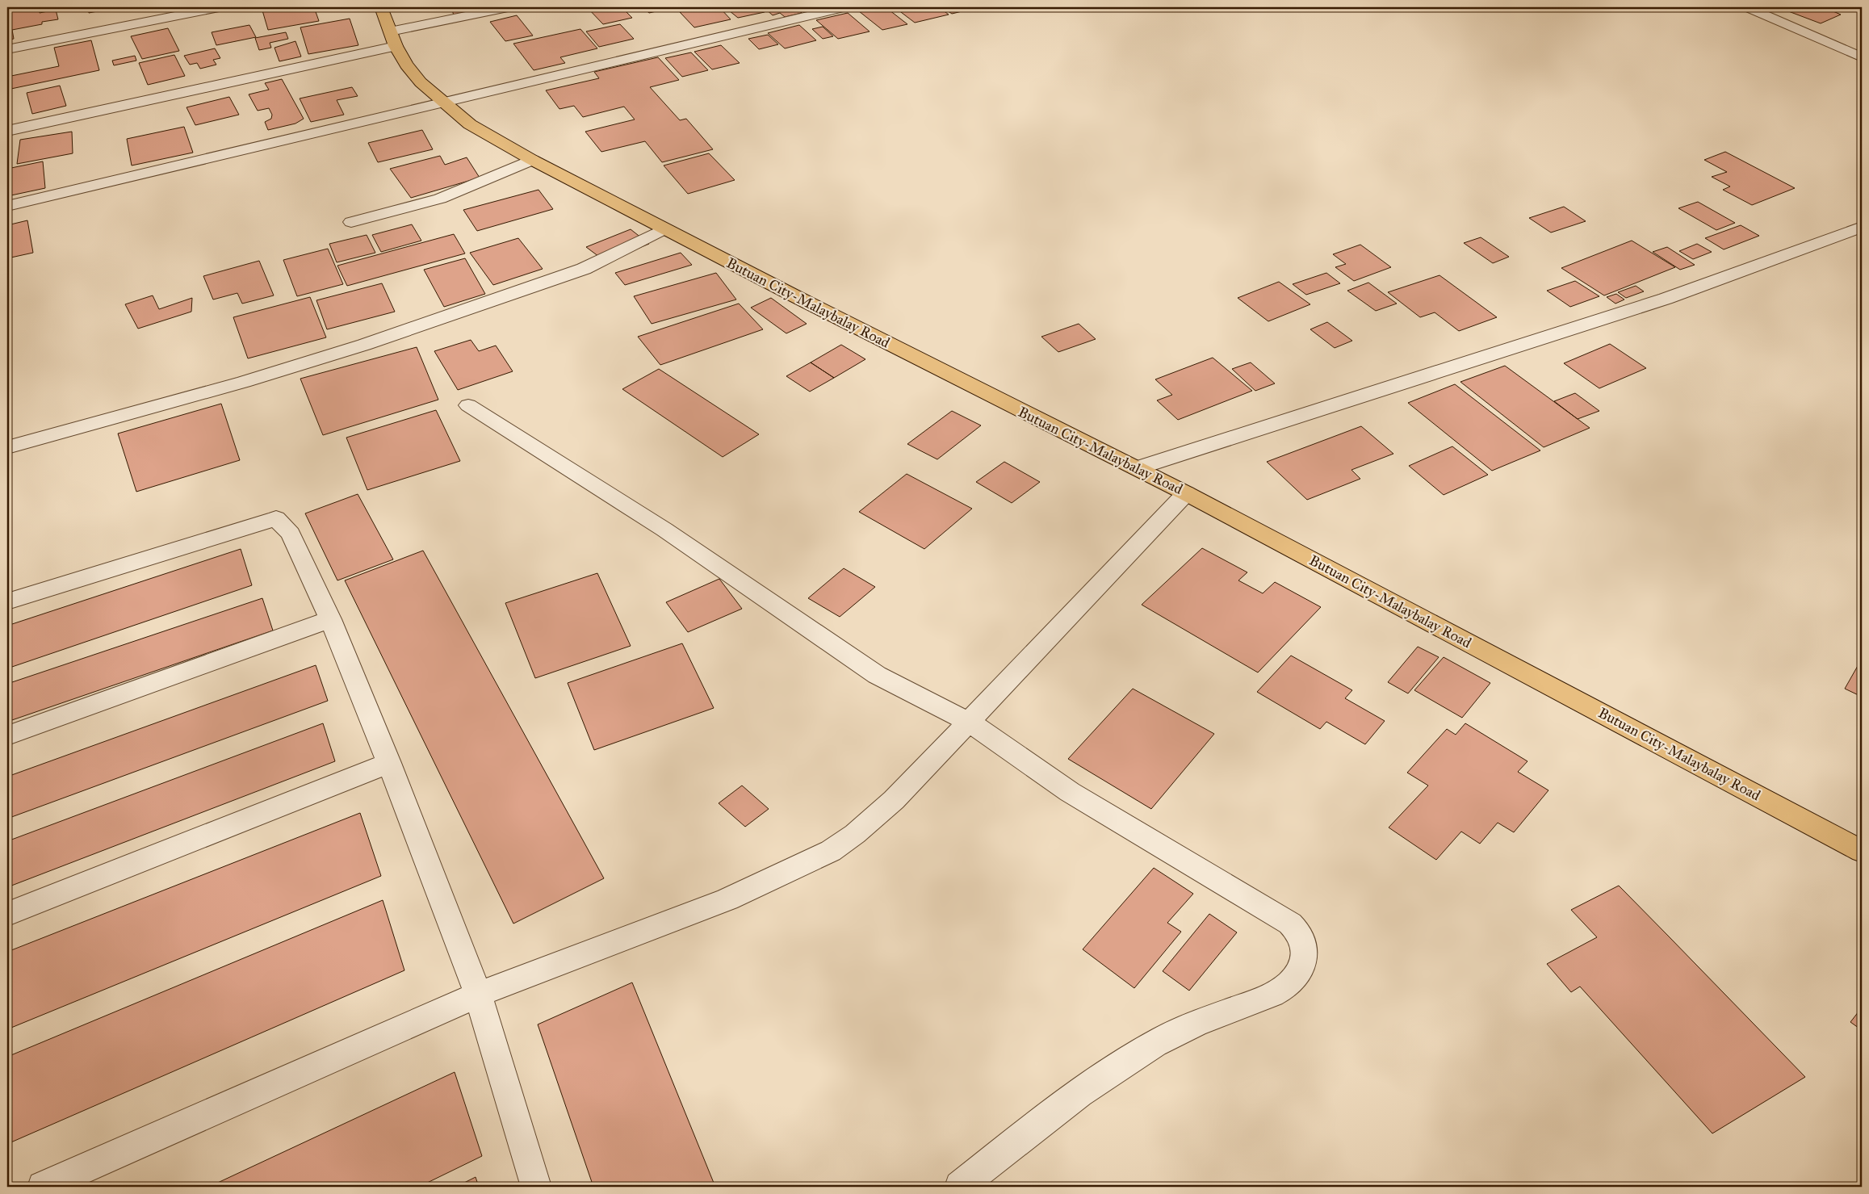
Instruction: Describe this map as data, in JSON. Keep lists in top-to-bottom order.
{
  "streets": {
    "main road": ["Butuan City-Malaybalay Road"]
  }
}
